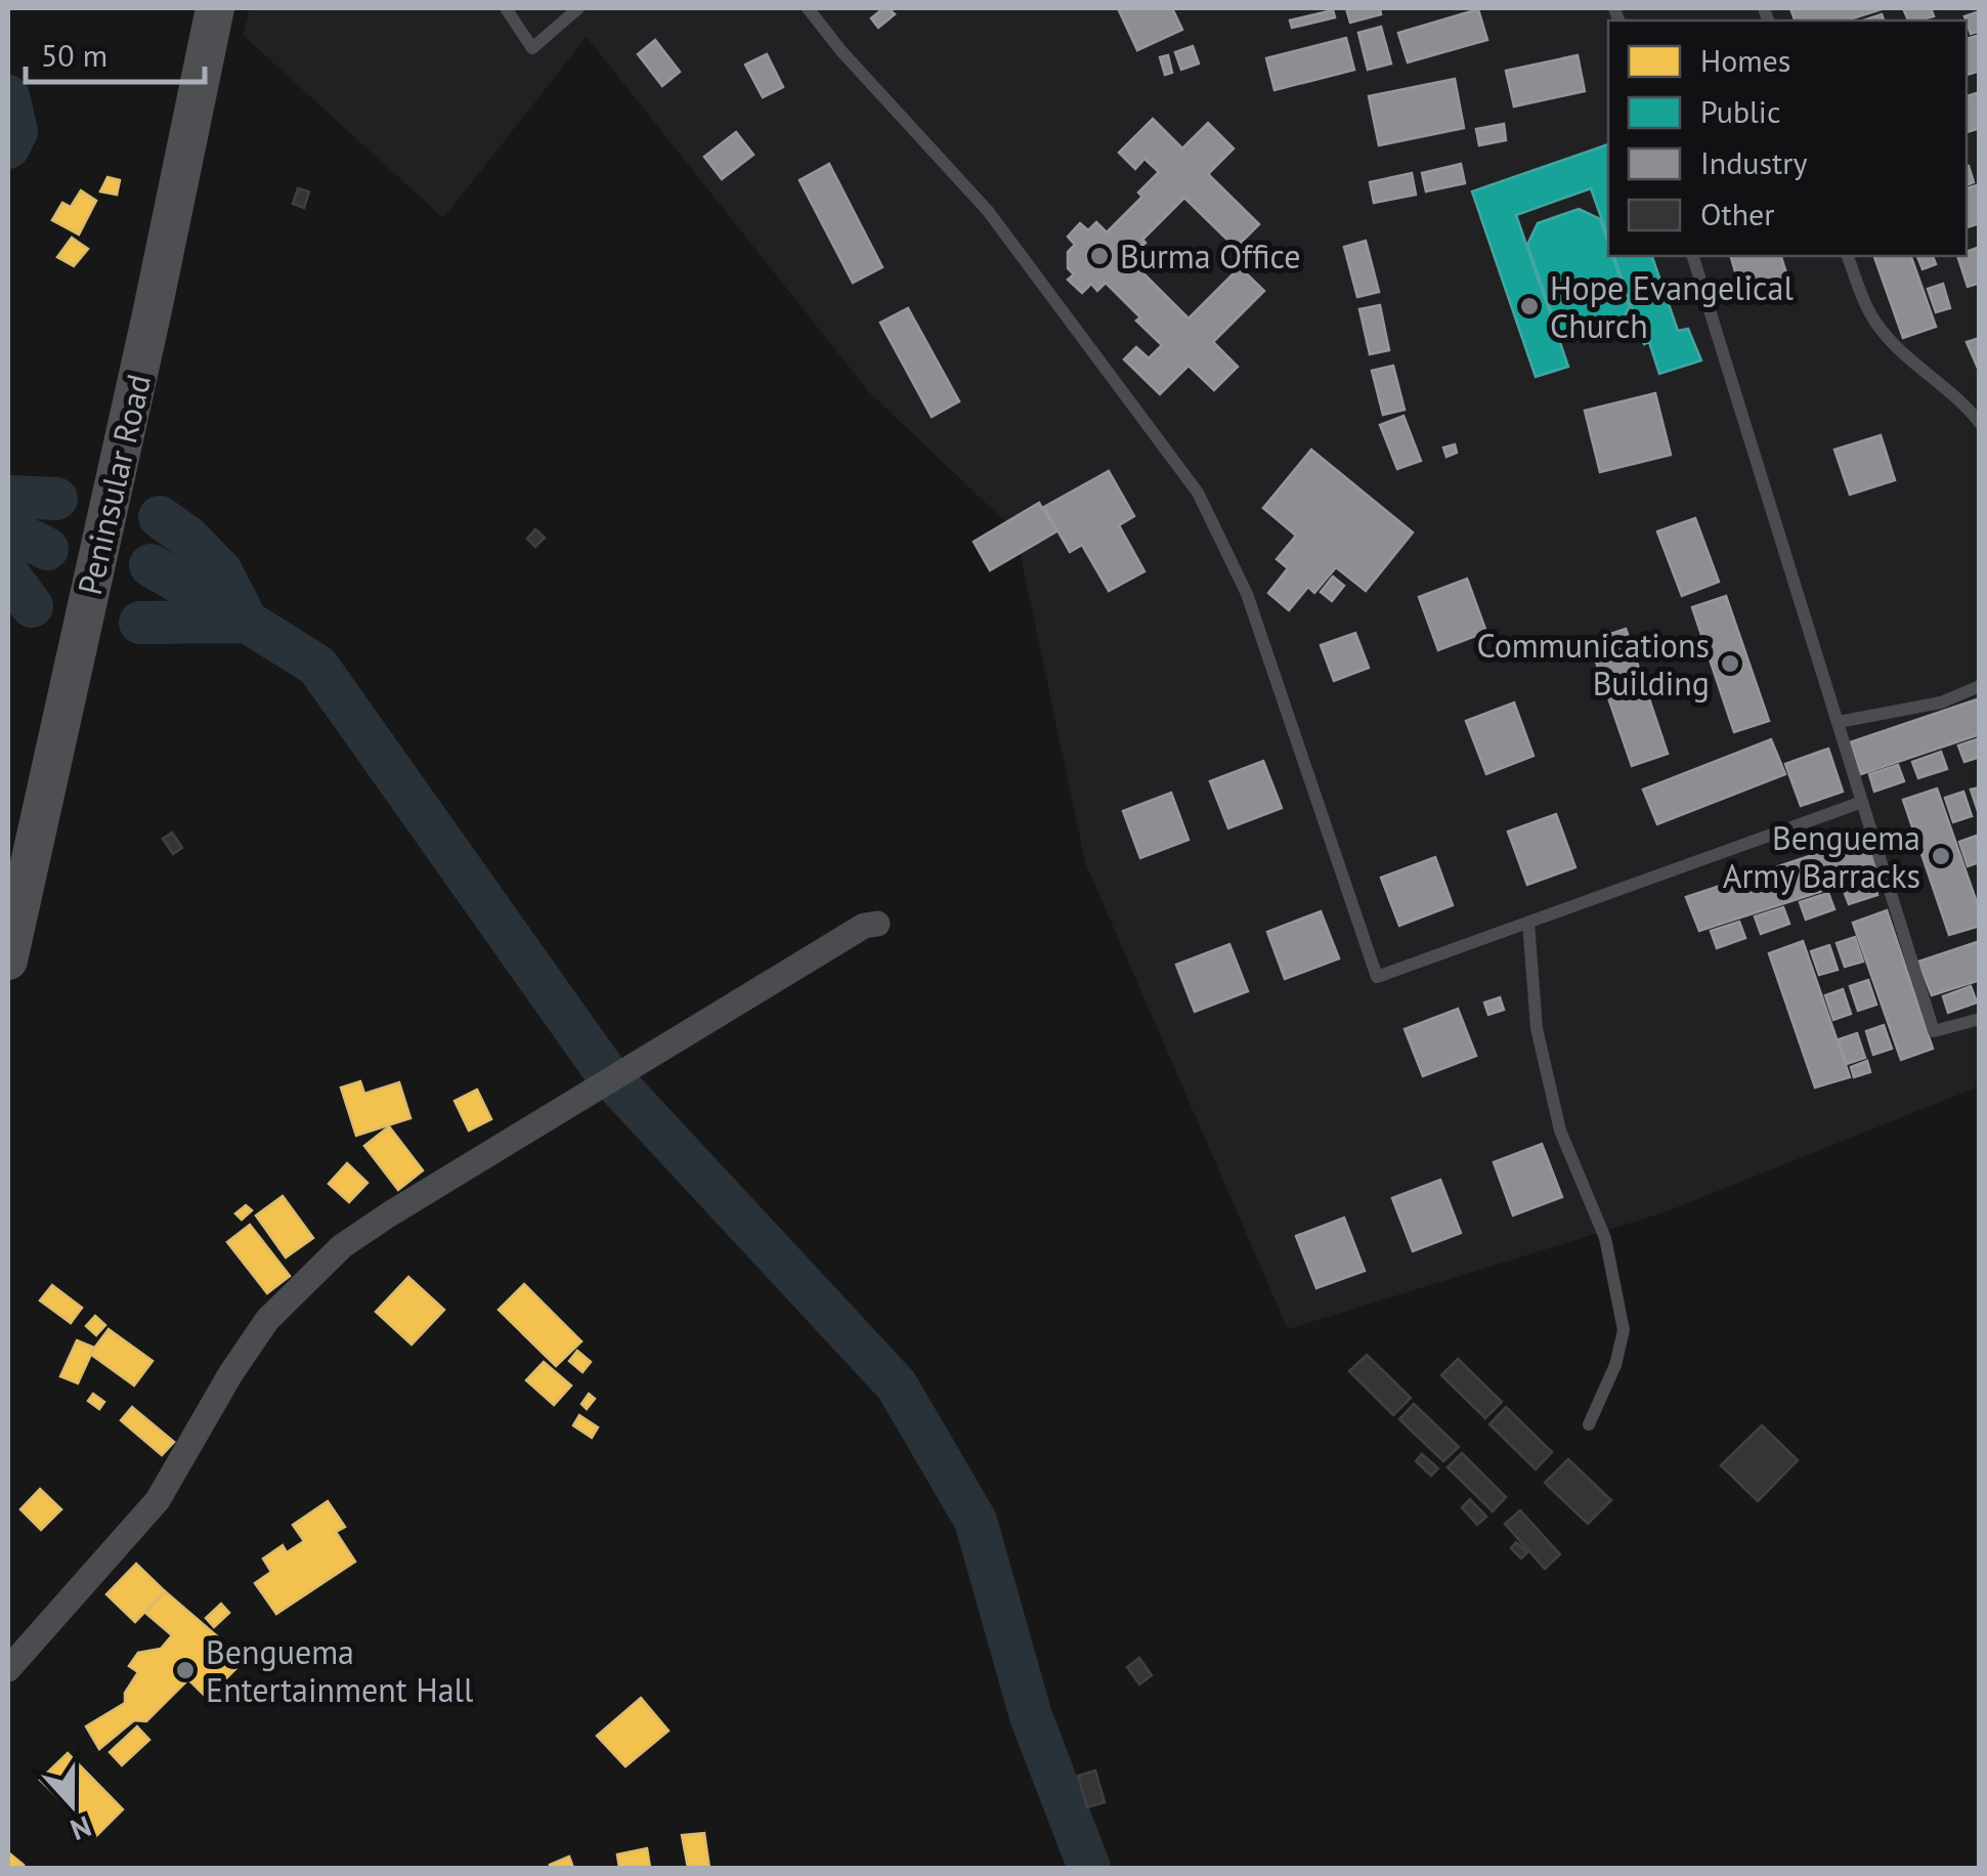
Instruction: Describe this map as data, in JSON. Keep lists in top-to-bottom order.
{
  "streets": {
    "main road": ["Peninsular Road"]
  },
  "places": [
    "Burma Office",
    "Hope Evangelical Church",
    "Communications Building",
    "Benguema Army Barracks",
    "Benguema Entertainment Hall"
  ],
  "legend": [
    "Homes",
    "Public",
    "Industry",
    "Other"
  ],
  "scale_bar": "50 m",
  "north": "bottom"
}
